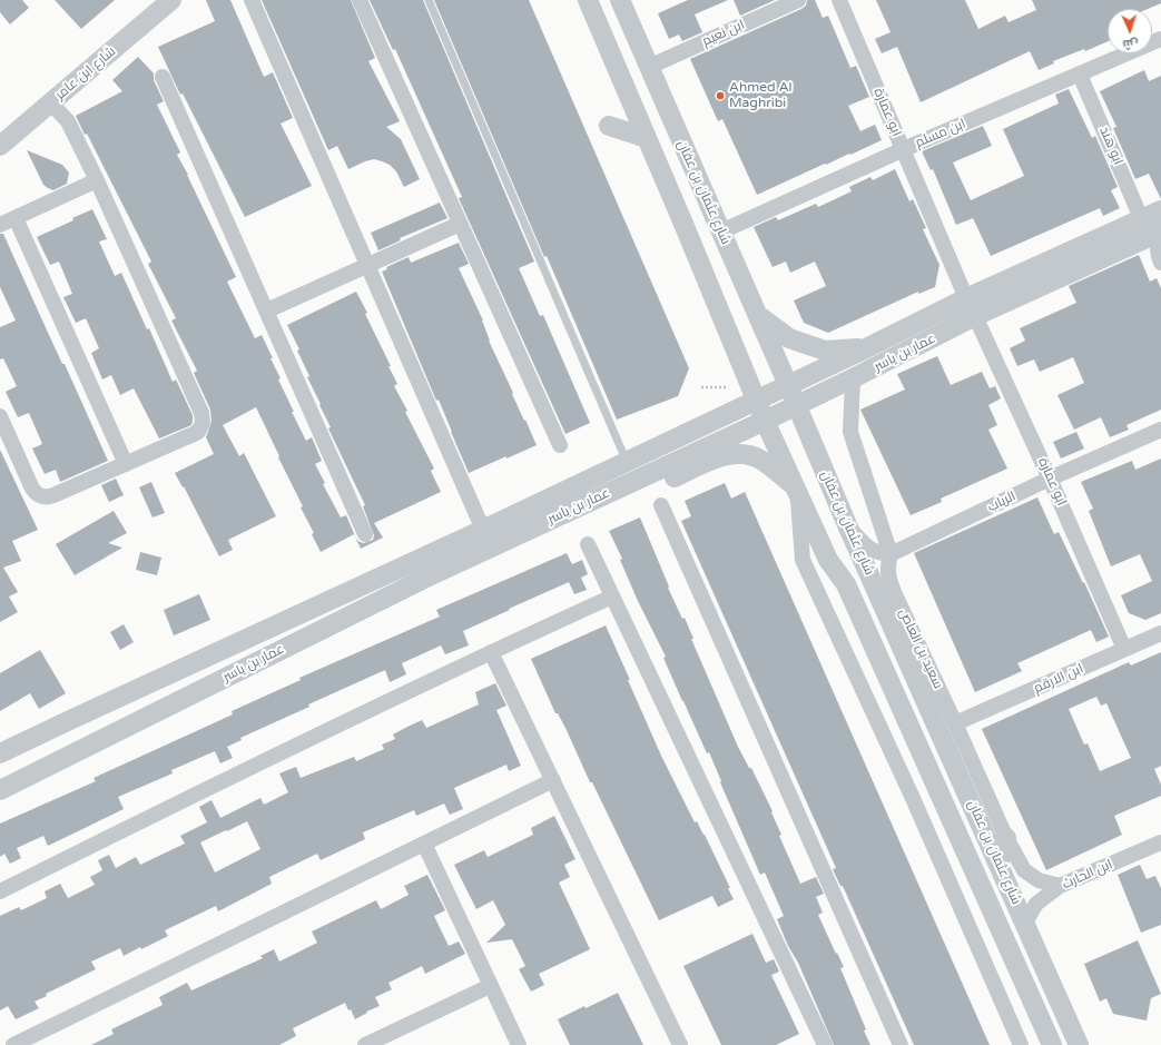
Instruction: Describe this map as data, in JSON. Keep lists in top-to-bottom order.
{
  "streets": {
    "street": [
      "ابن نعيم",
      "شارع ابن عامر",
      "ابو عمارة",
      "ابن مسلم",
      "ابو هند",
      "شارع عثمان بن عفان",
      "عمار بن ياسر",
      "الرباب",
      "سعيد بن العاص",
      "ابن الارقم",
      "ابن الحارث"
    ]
  },
  "crossings": [
    ["ابن نعيم", "شارع عثمان بن عفان"],
    ["ابو عمارة", "ابن مسلم"],
    ["ابو عمارة", "عمار بن ياسر"],
    ["ابو عمارة", "الرباب"],
    ["ابو عمارة", "ابن الارقم"],
    ["ابن مسلم", "ابو هند"],
    ["ابن مسلم", "شارع عثمان بن عفان"],
    ["ابو هند", "عمار بن ياسر"],
    ["شارع عثمان بن عفان", "عمار بن ياسر"],
    ["شارع عثمان بن عفان", "ابن الحارث"],
    ["عمار بن ياسر", "سعيد بن العاص"],
    ["الرباب", "سعيد بن العاص"],
    ["سعيد بن العاص", "ابن الارقم"],
    ["سعيد بن العاص", "ابن الحارث"]
  ],
  "places": ["Ahmed Al Maghribi"],
  "north": "bottom"
}
